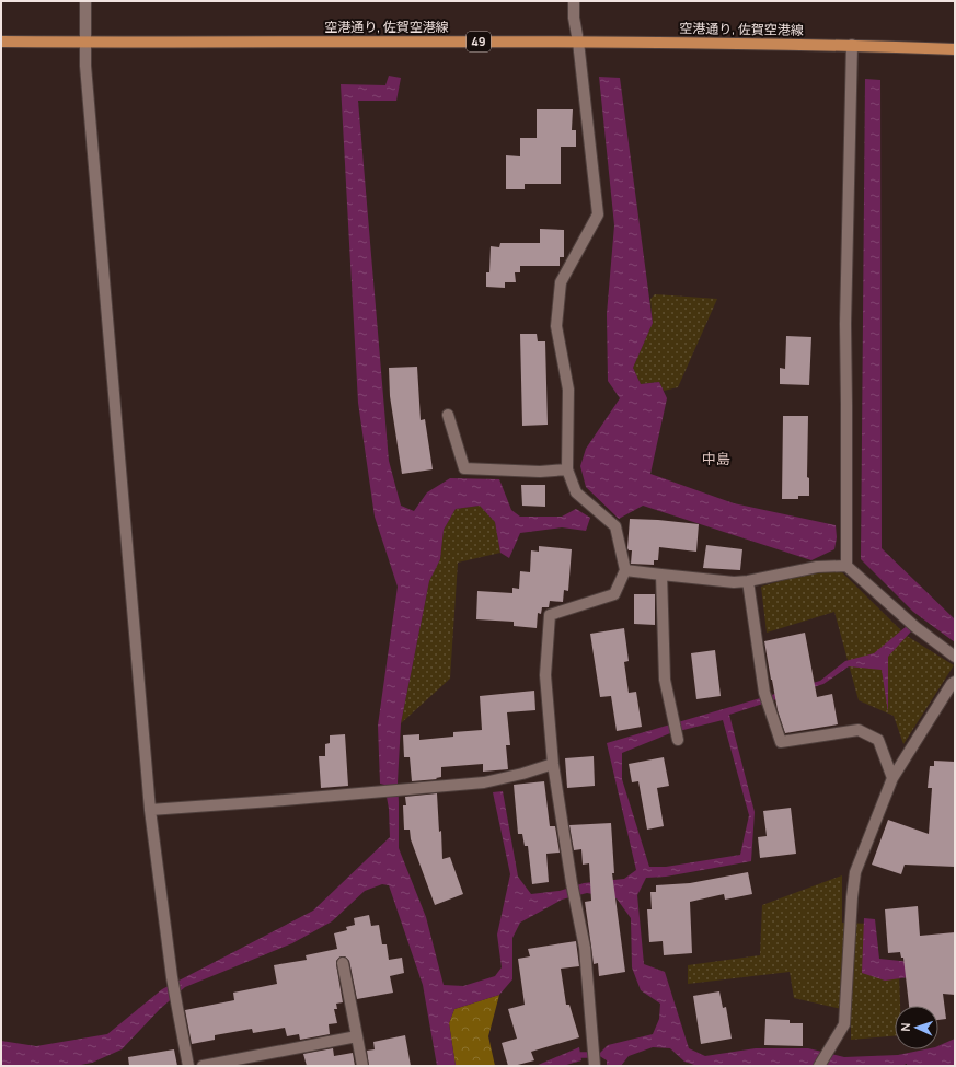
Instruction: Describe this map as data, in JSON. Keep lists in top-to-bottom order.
{
  "streets": {
    "main road": ["空港通り, 佐賀空港線", "49"]
  },
  "districts": ["中島"],
  "north": "left"
}
